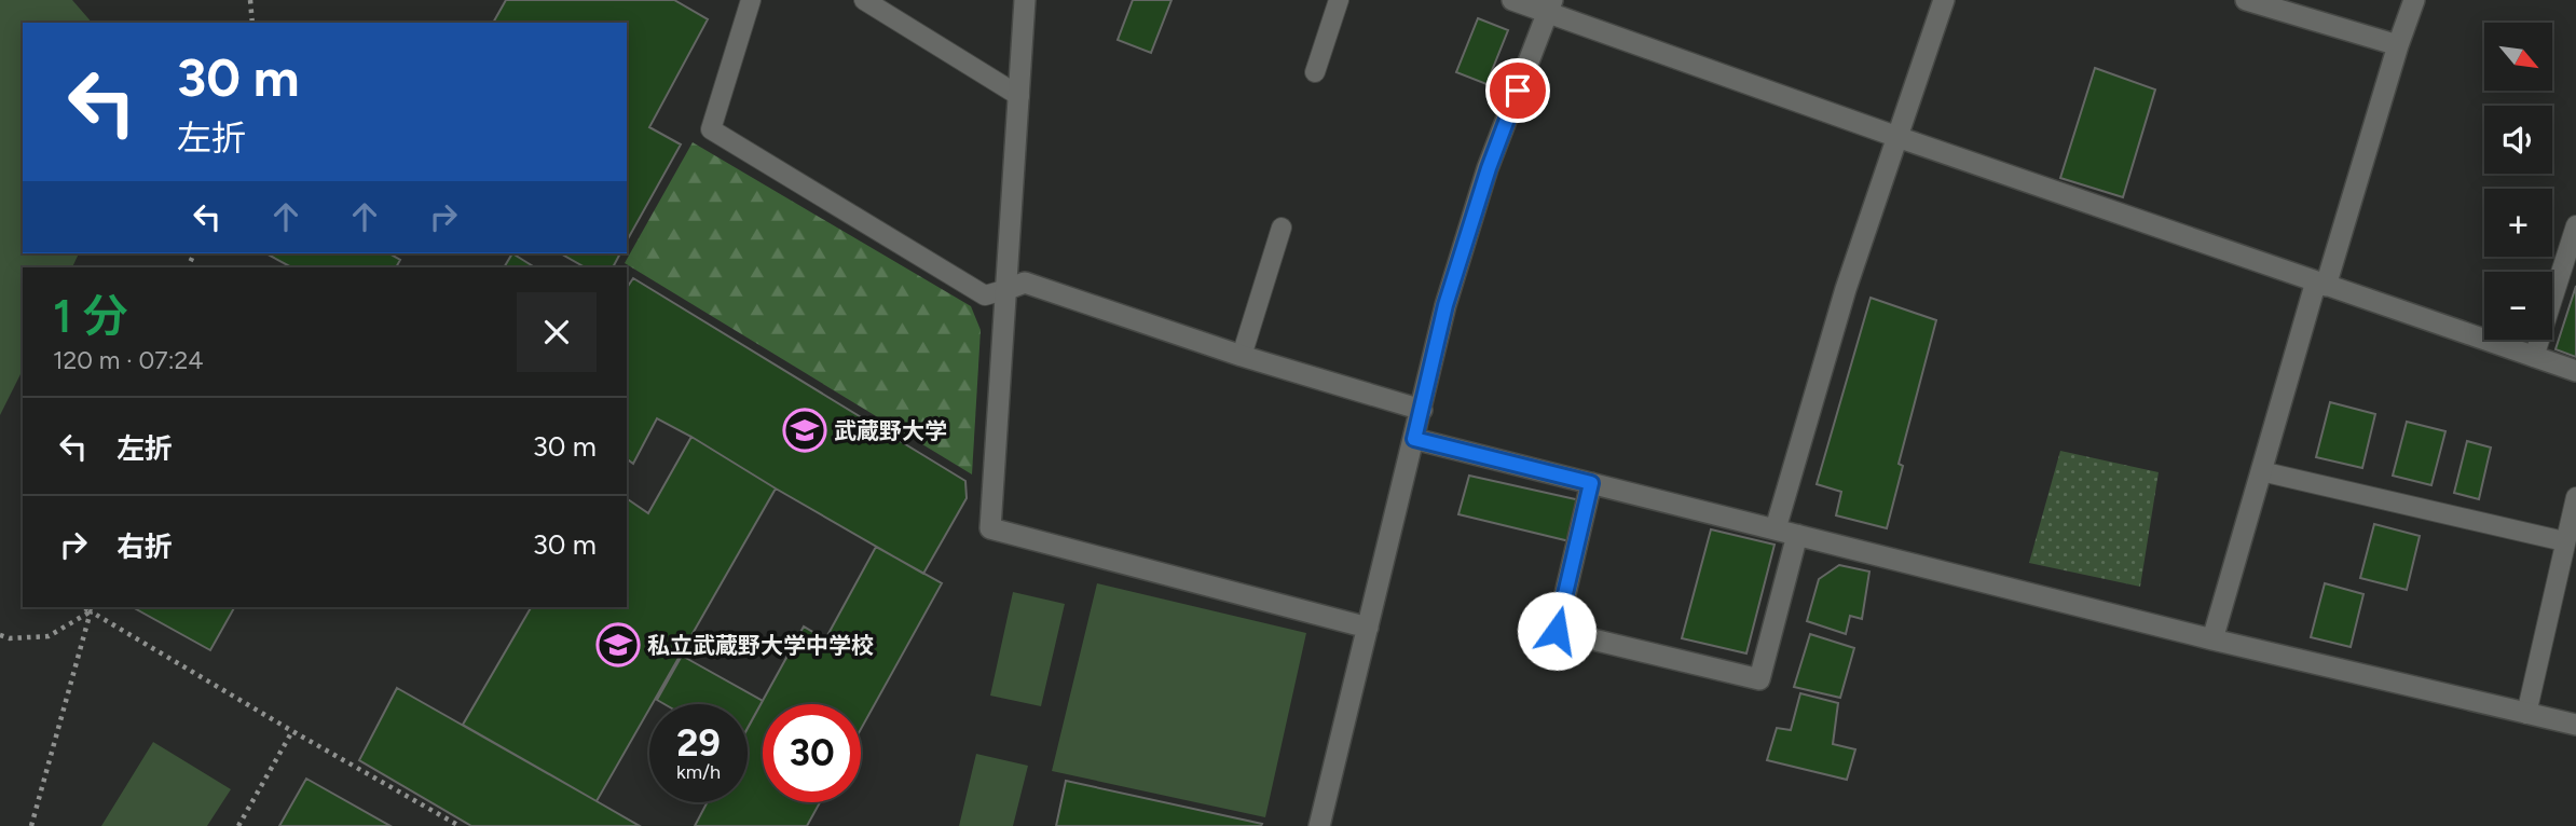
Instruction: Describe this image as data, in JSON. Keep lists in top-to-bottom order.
{
  "places": {
    "school or university": ["武蔵野大学", "私立武蔵野大学中学校"]
  },
  "north": "bottom right",
  "page": {
    "map_buttons": ["+", "−"],
    "turn": ["30 m", "左折"],
    "heading": ["1 分", "120 m · 07:24"],
    "list": [
      {
        "name": "左折",
        "value": "30 m"
      },
      {
        "name": "右折",
        "value": "30 m"
      }
    ],
    "speed": "29 km/h",
    "limit": "30"
  }
}
